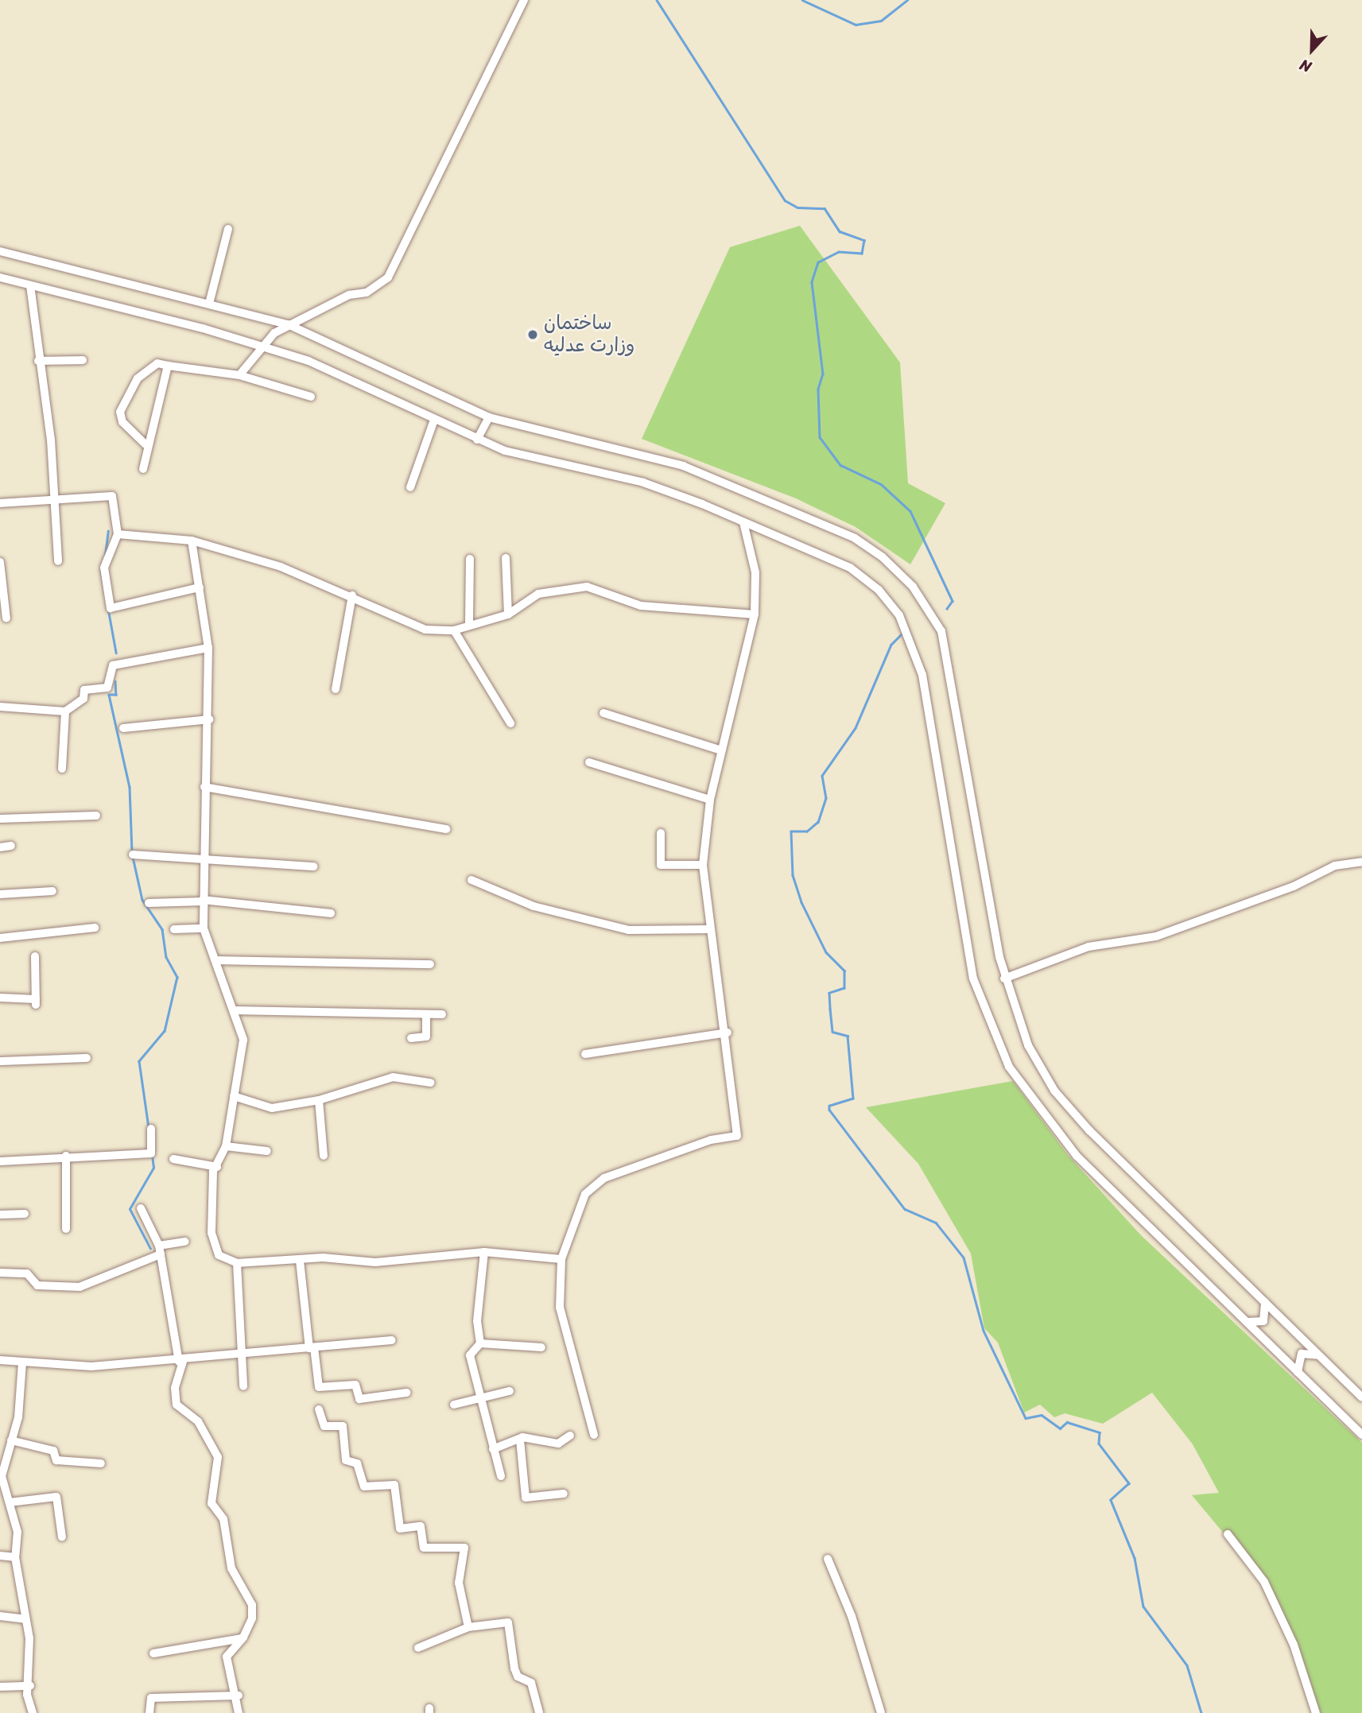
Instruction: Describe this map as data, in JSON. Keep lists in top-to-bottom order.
{
  "places": ["ساختمان وزارت عدلیه"],
  "north": "bottom"
}
